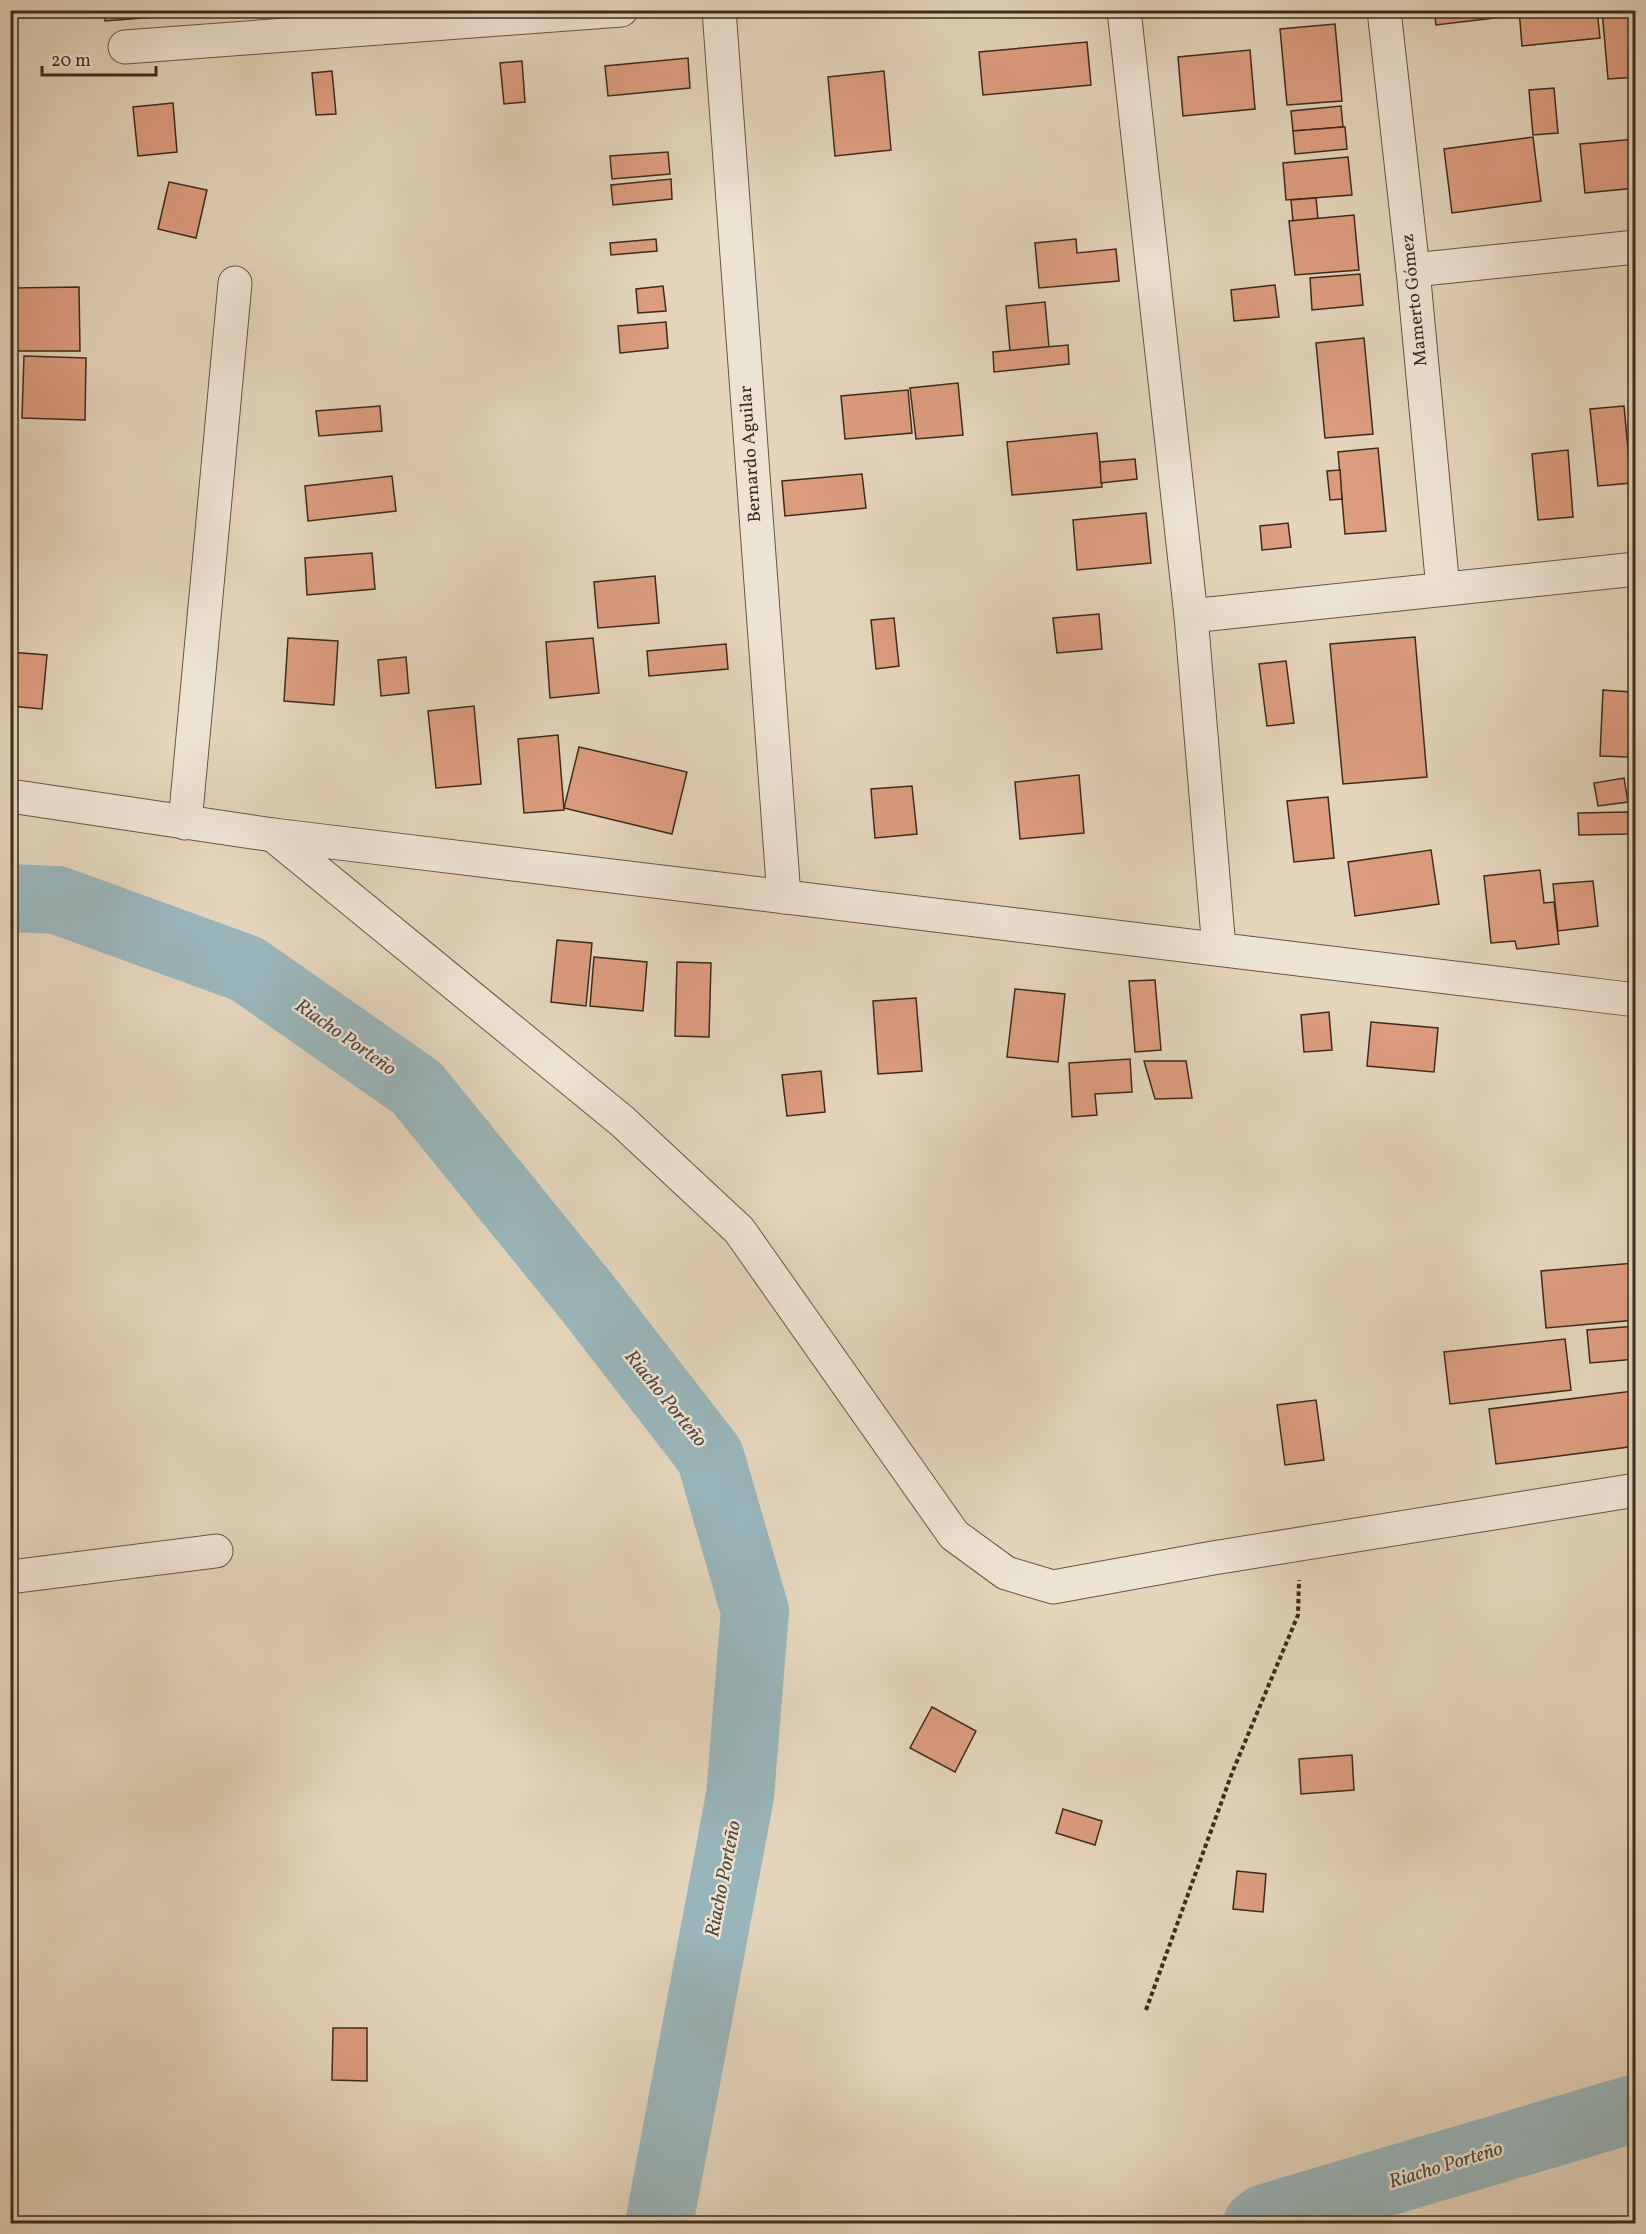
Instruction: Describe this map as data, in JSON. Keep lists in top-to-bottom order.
{
  "streets": {
    "street": ["Mamerto Gómez", "Bernardo Aguilar"]
  },
  "water": ["Riacho Porteño"],
  "scale_bar": "20 m"
}
